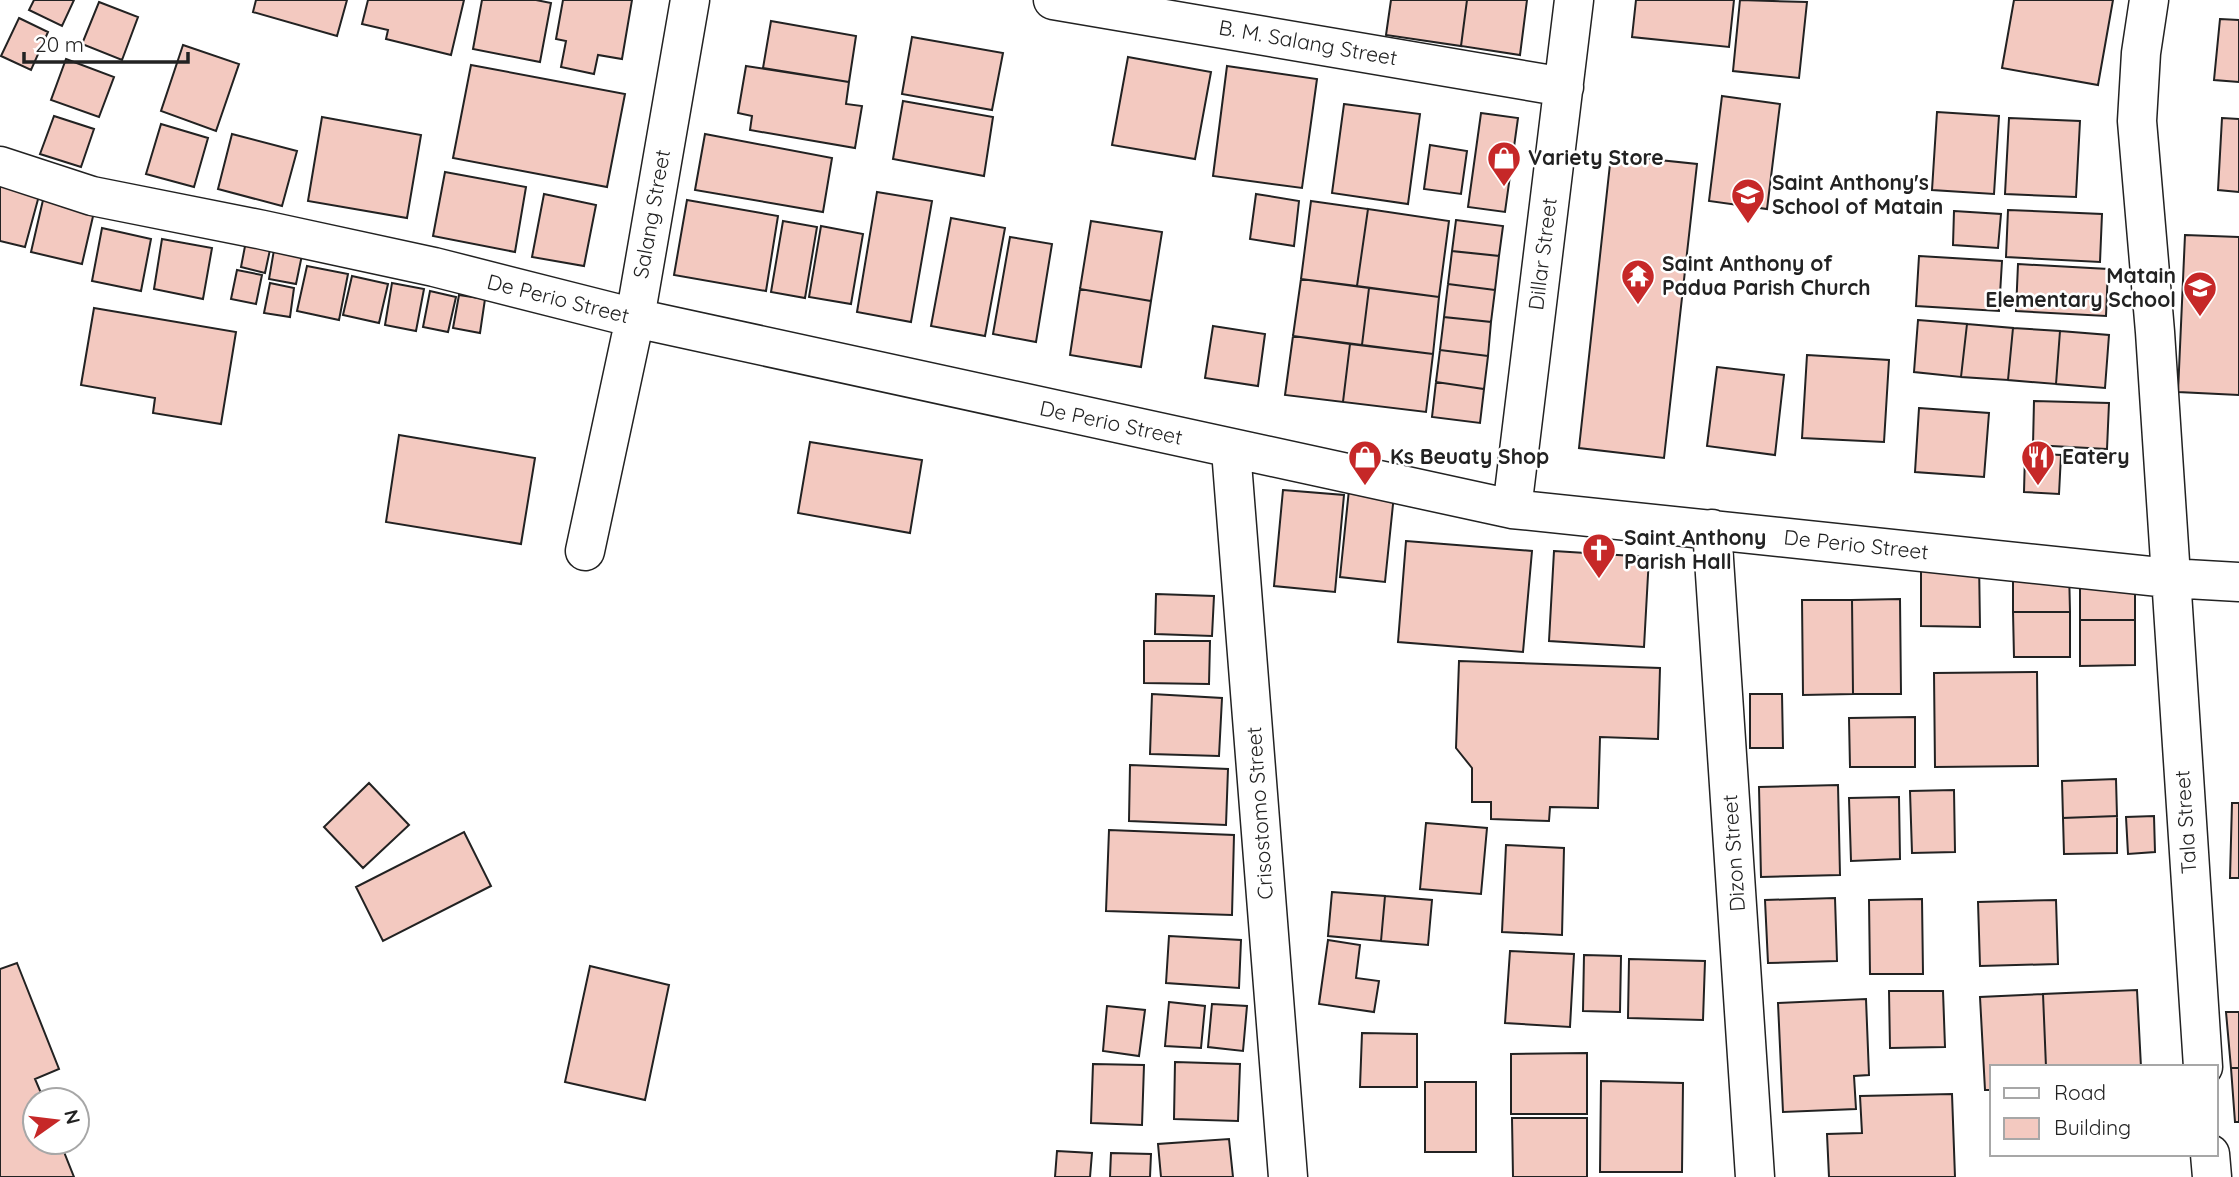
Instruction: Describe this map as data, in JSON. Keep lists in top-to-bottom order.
{
  "streets": {
    "street": [
      "B. M. Salang Street",
      "Salang Street",
      "Dillar Street",
      "De Perio Street",
      "Crisostomo Street",
      "Tala Street",
      "Dizon Street"
    ]
  },
  "crossings": [
    ["B. M. Salang Street", "Dillar Street"],
    ["Salang Street", "De Perio Street"],
    ["Dillar Street", "De Perio Street"],
    ["De Perio Street", "Crisostomo Street"],
    ["De Perio Street", "Tala Street"],
    ["De Perio Street", "Dizon Street"]
  ],
  "places": {
    "shop": ["Variety Store", "Ks Beuaty Shop"],
    "school or university": ["Saint Anthony's School of Matain", "Matain Elementary School"],
    "temple": ["Saint Anthony of Padua Parish Church"],
    "restaurant": ["Eatery"],
    "church": ["Saint Anthony Parish Hall"]
  },
  "legend": ["Road", "Building"],
  "scale_bar": "20 m",
  "north": "right"
}
